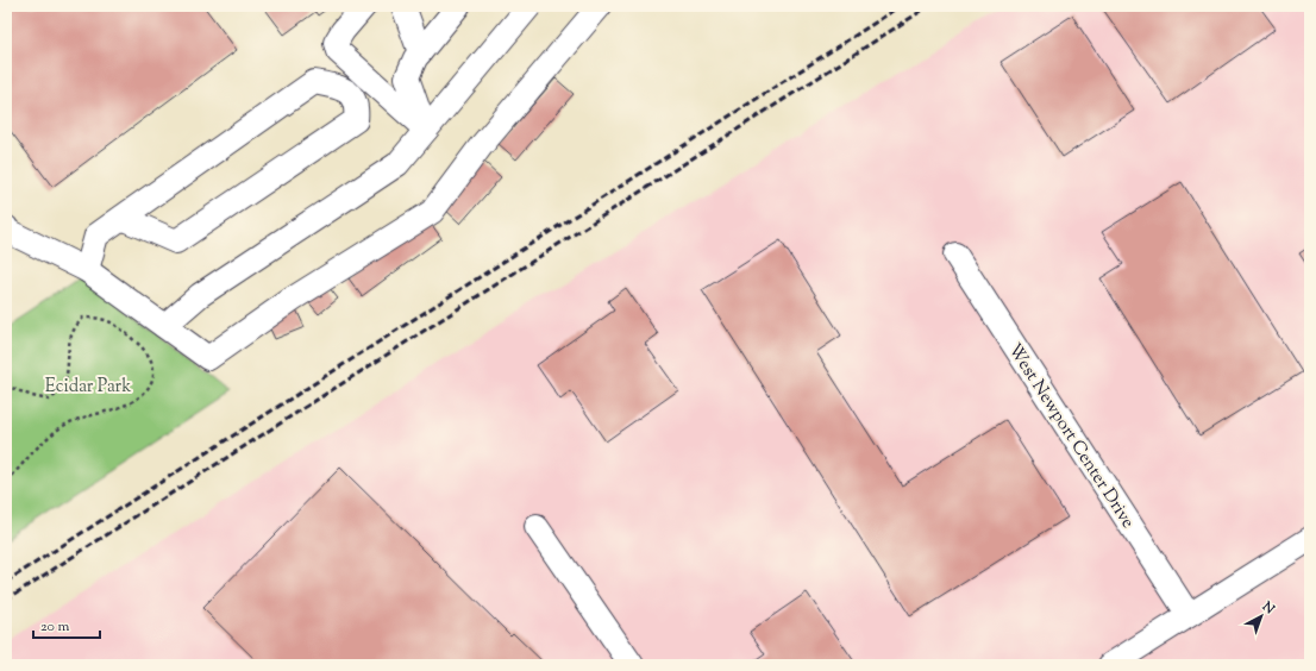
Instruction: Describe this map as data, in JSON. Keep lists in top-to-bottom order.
{
  "streets": {
    "street": ["West Newport Center Drive"]
  },
  "parks": ["Ecidar Park"],
  "scale_bar": "20 m",
  "north": "top right"
}
